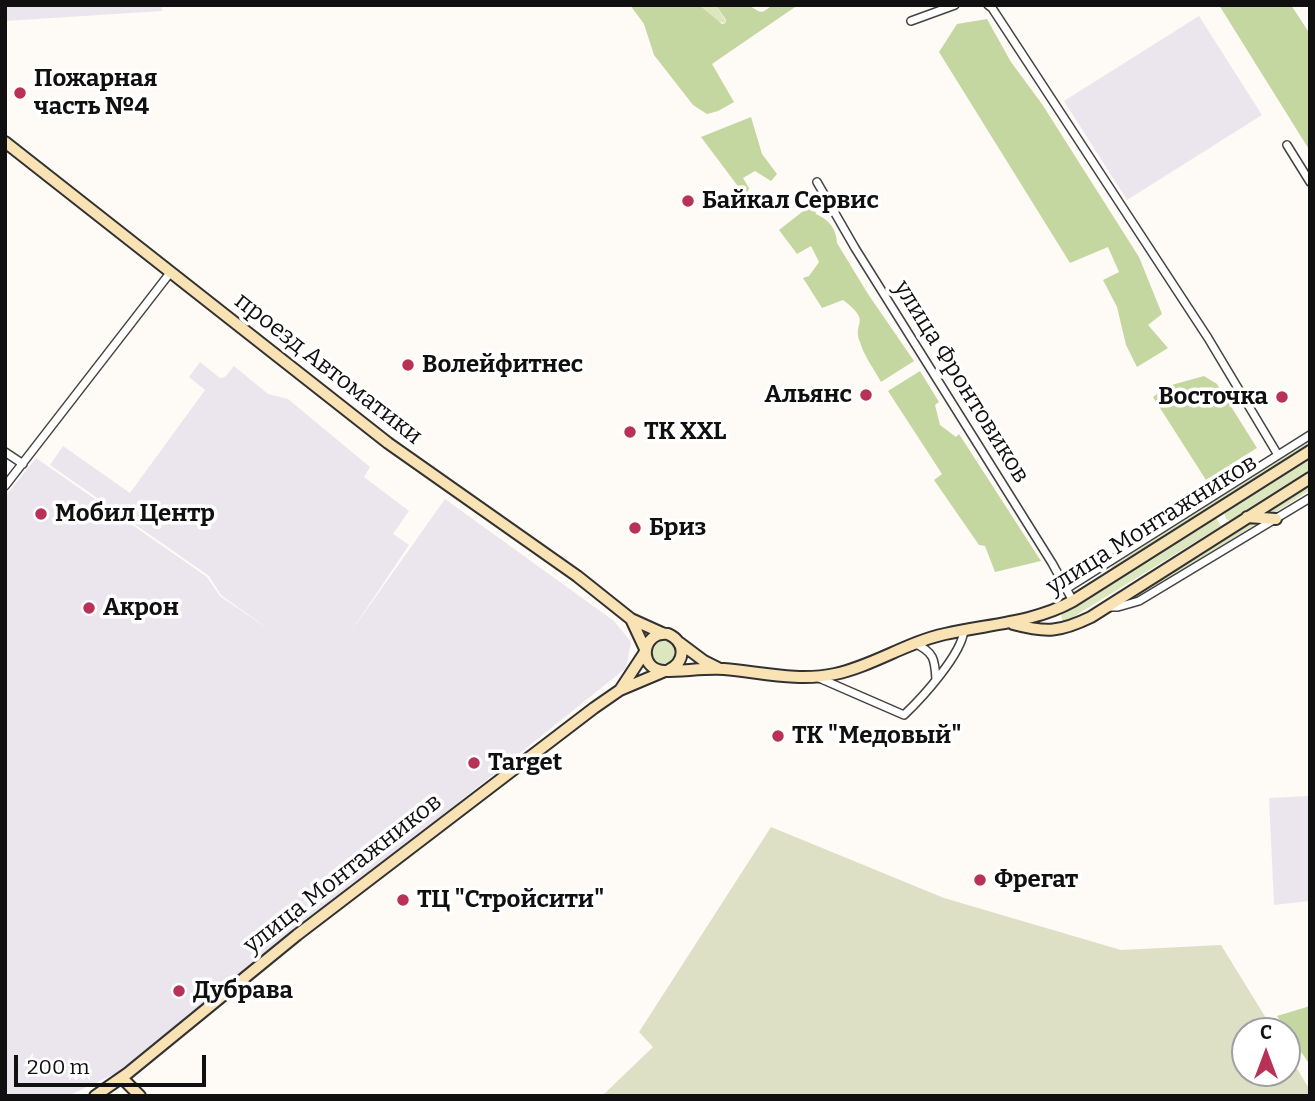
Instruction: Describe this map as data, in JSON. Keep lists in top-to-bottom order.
{
  "streets": {
    "main road": ["проезд Автоматики", "улица Монтажников"],
    "street": ["улица Фронтовиков"]
  },
  "crossings": [
    ["проезд Автоматики", "улица Монтажников"],
    ["улица Фронтовиков", "улица Монтажников"]
  ],
  "places": [
    "Пожарная часть №4",
    "Байкал Сервис",
    "Волейфитнес",
    "Альянс",
    "Восточка",
    "ТК XXL",
    "Мобил Центр",
    "Бриз",
    "Акрон",
    "ТК \"Медовый\"",
    "Target",
    "Фрегат",
    "ТЦ \"Стройсити\"",
    "Дубрава"
  ],
  "scale_bar": "200 m",
  "north": "top"
}
